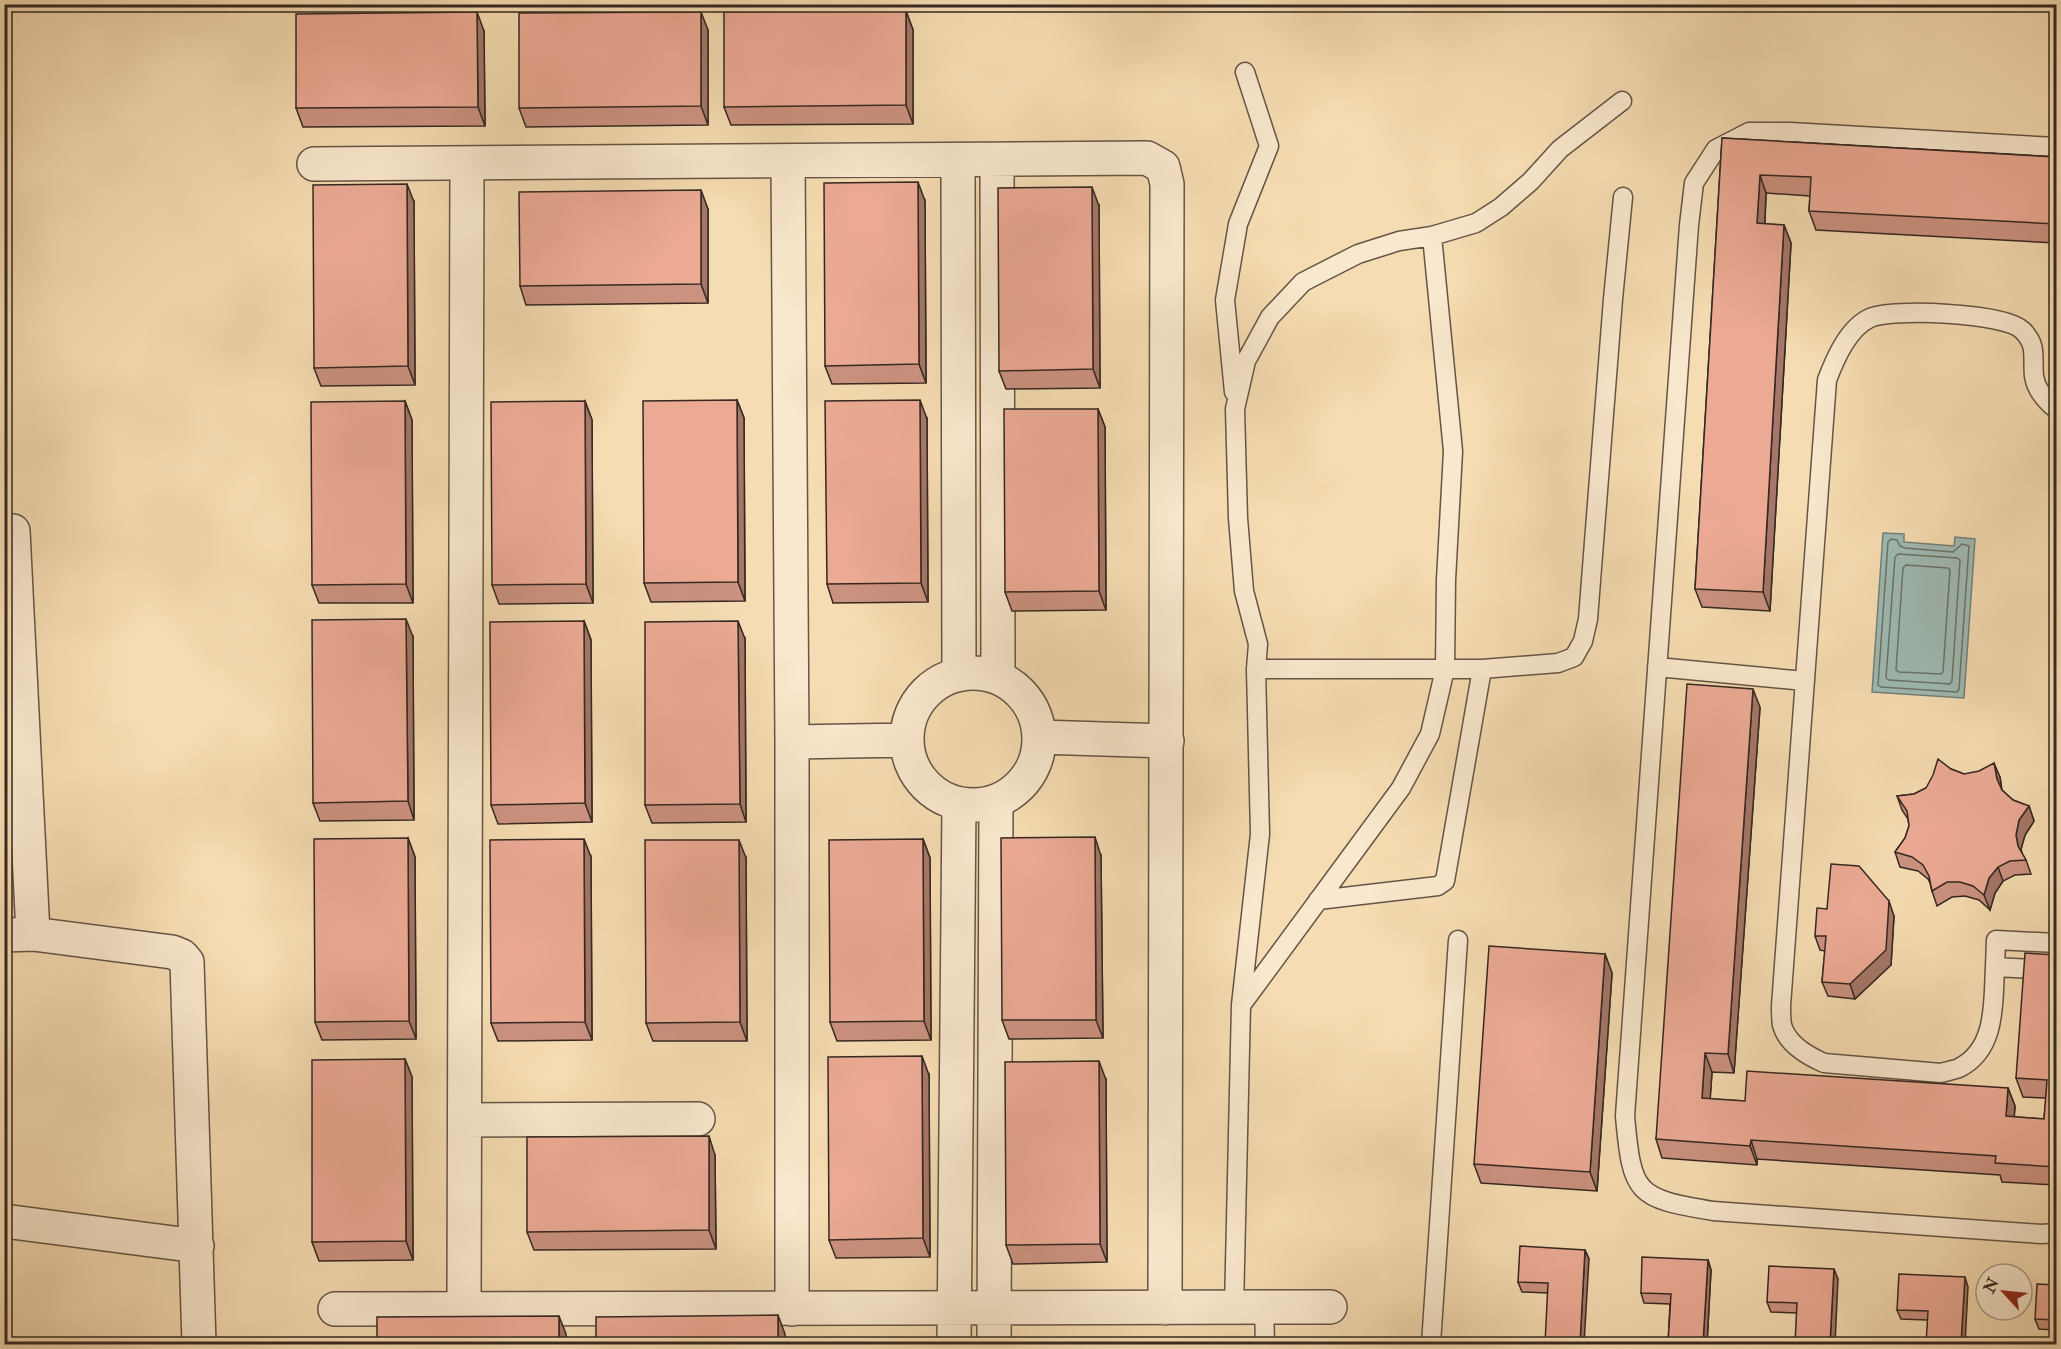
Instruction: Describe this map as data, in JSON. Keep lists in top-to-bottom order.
{
  "north": "top left"
}
